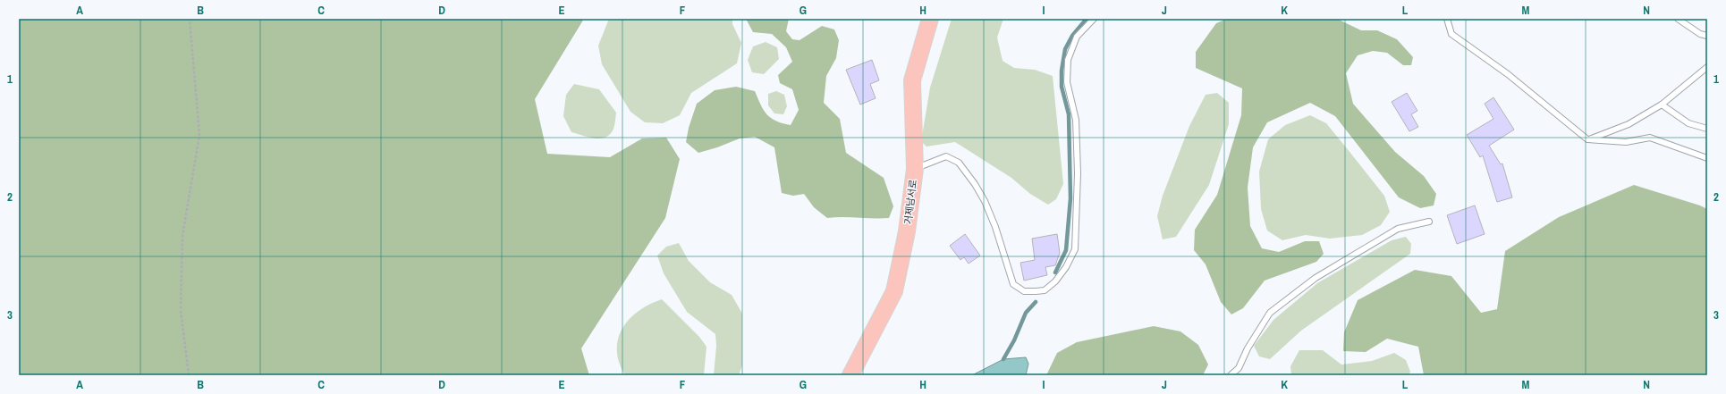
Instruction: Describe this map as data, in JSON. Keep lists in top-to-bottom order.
{
  "streets": {
    "main road": ["거제남서로"]
  },
  "grid": {
    "columns": [
      "A",
      "B",
      "C",
      "D",
      "E",
      "F",
      "G",
      "H",
      "I",
      "J",
      "K",
      "L",
      "M",
      "N"
    ],
    "rows": ["1", "2", "3"]
  }
}
